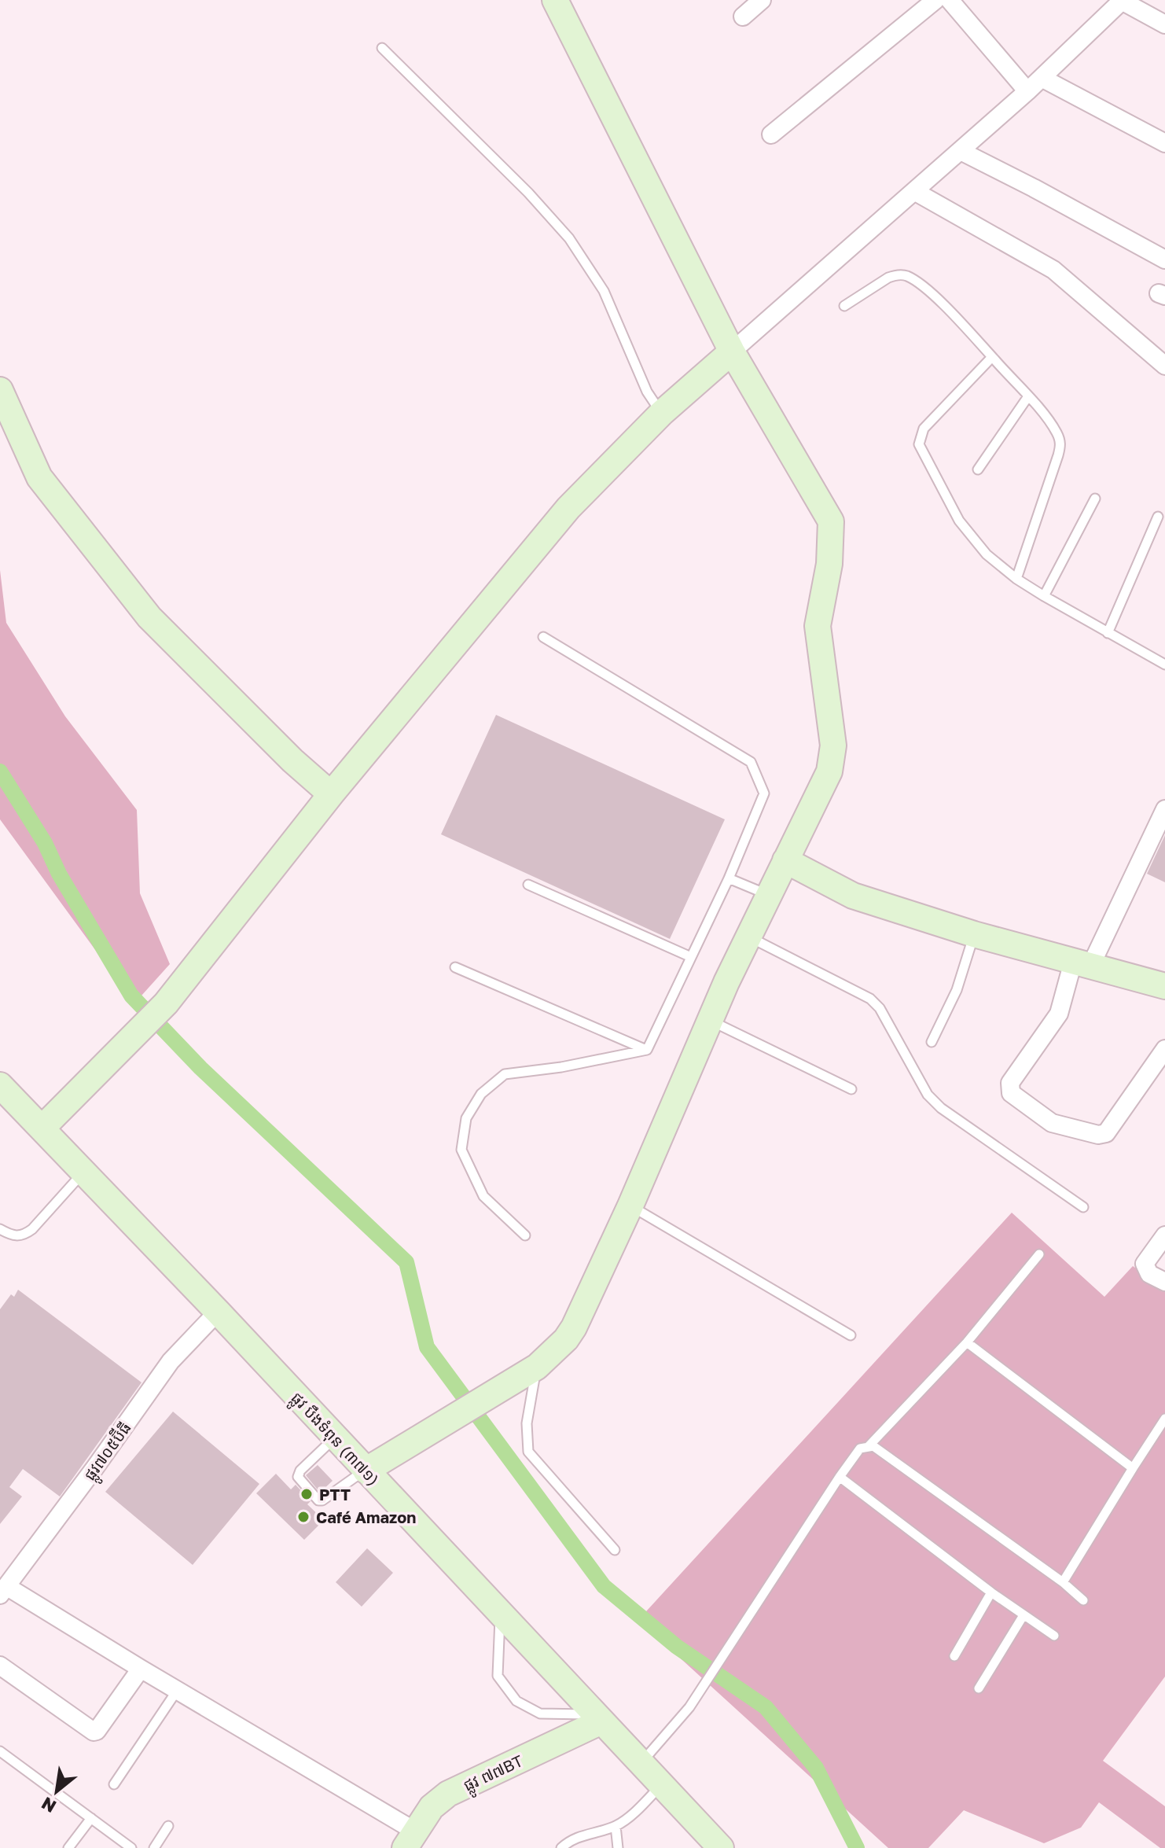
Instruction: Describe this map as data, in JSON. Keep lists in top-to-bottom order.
{
  "streets": {
    "street": ["ផ្លូវ បឹងទំពុន (៣៧១)", "ផ្លូវ៧០៥ប៊ីធី", "ផ្លូវ ៧៧BT"]
  },
  "crossings": [
    ["ផ្លូវ បឹងទំពុន (៣៧១)", "ផ្លូវ៧០៥ប៊ីធី"],
    ["ផ្លូវ បឹងទំពុន (៣៧១)", "ផ្លូវ ៧៧BT"]
  ],
  "places": ["PTT", "Café Amazon"],
  "north": "bottom left"
}
